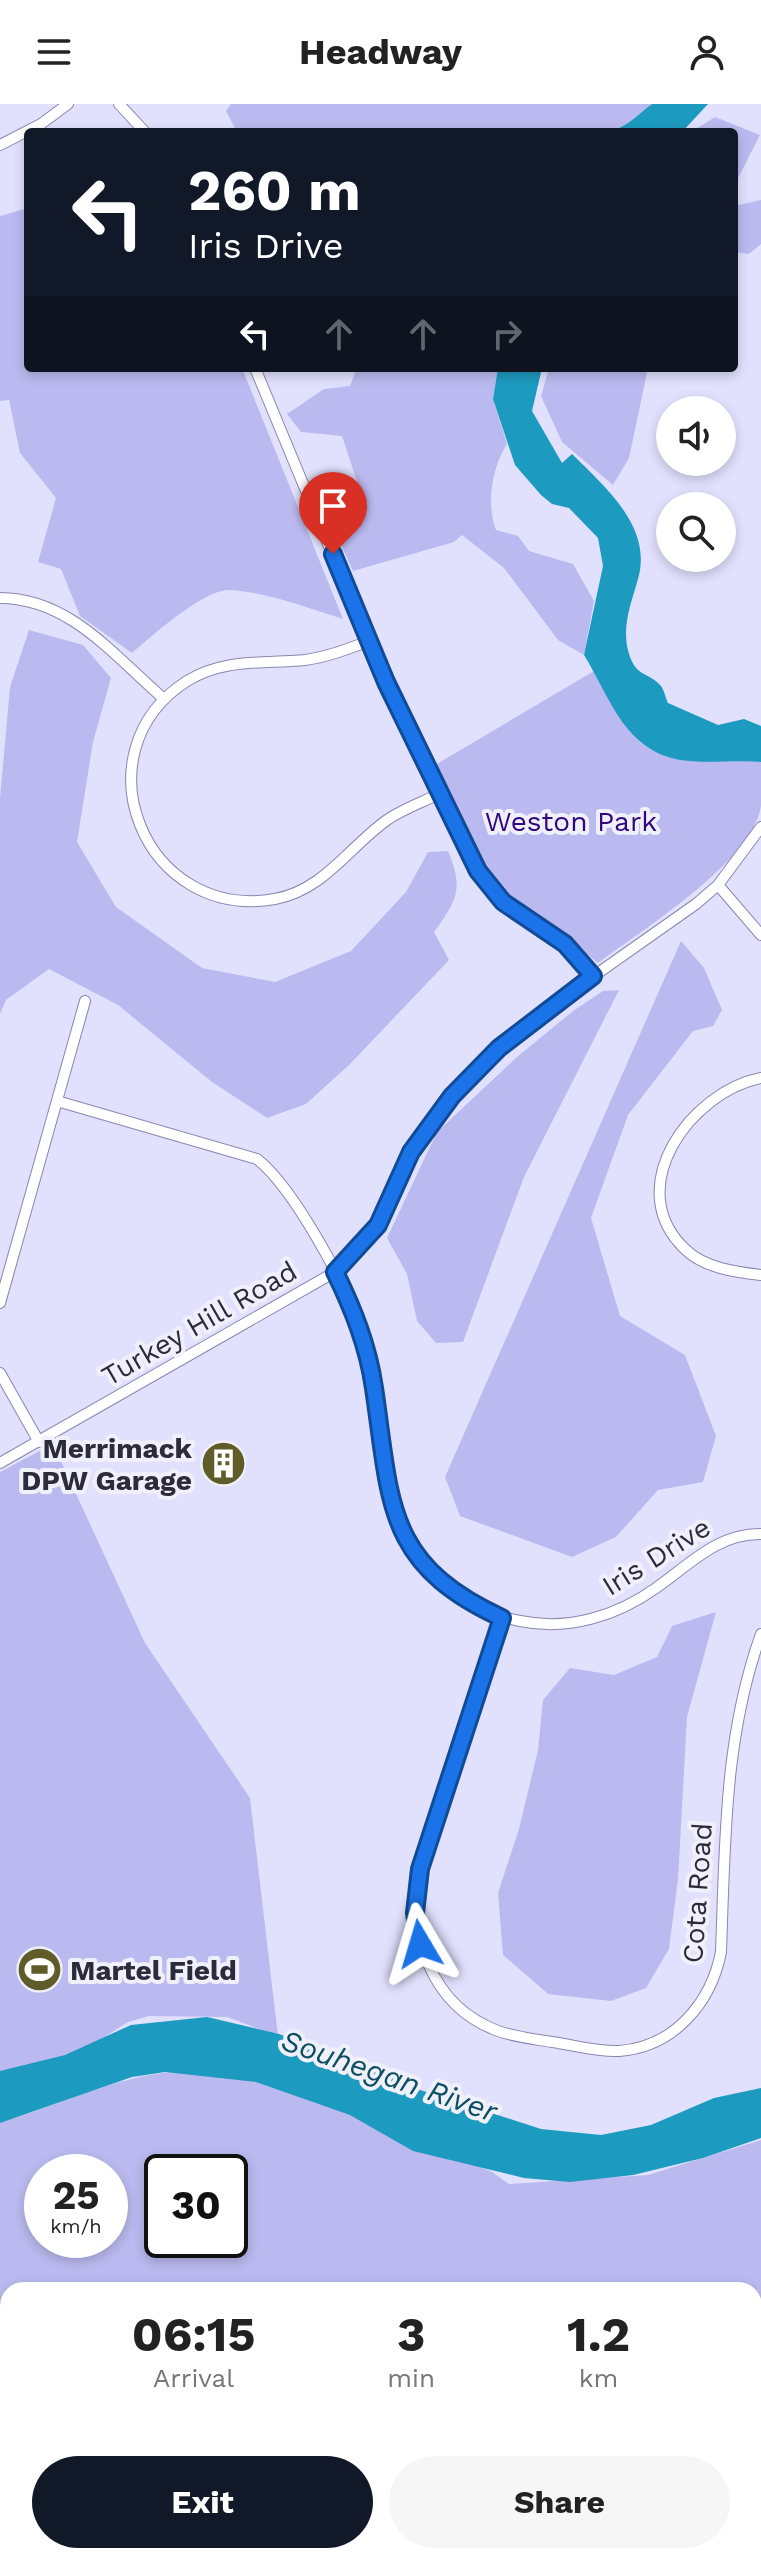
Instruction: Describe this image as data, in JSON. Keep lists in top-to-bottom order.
{
  "streets": {
    "street": ["Turkey Hill Road", "Iris Drive", "Cota Road"]
  },
  "crossings": [
    ["Turkey Hill Road", "Iris Drive"],
    ["Iris Drive", "Cota Road"]
  ],
  "water": ["Souhegan River"],
  "parks": ["Weston Park"],
  "places": {
    "building": ["Merrimack DPW Garage"],
    "sports": ["Martel Field"]
  },
  "page": {
    "header": "Headway",
    "turn": ["260 m", "Iris Drive"],
    "speed": "25 km/h",
    "limit": "30",
    "eta": [
      "06:15",
      "Arrival",
      "3",
      "min",
      "1.2",
      "km"
    ],
    "buttons": ["Exit", "Share"]
  }
}
